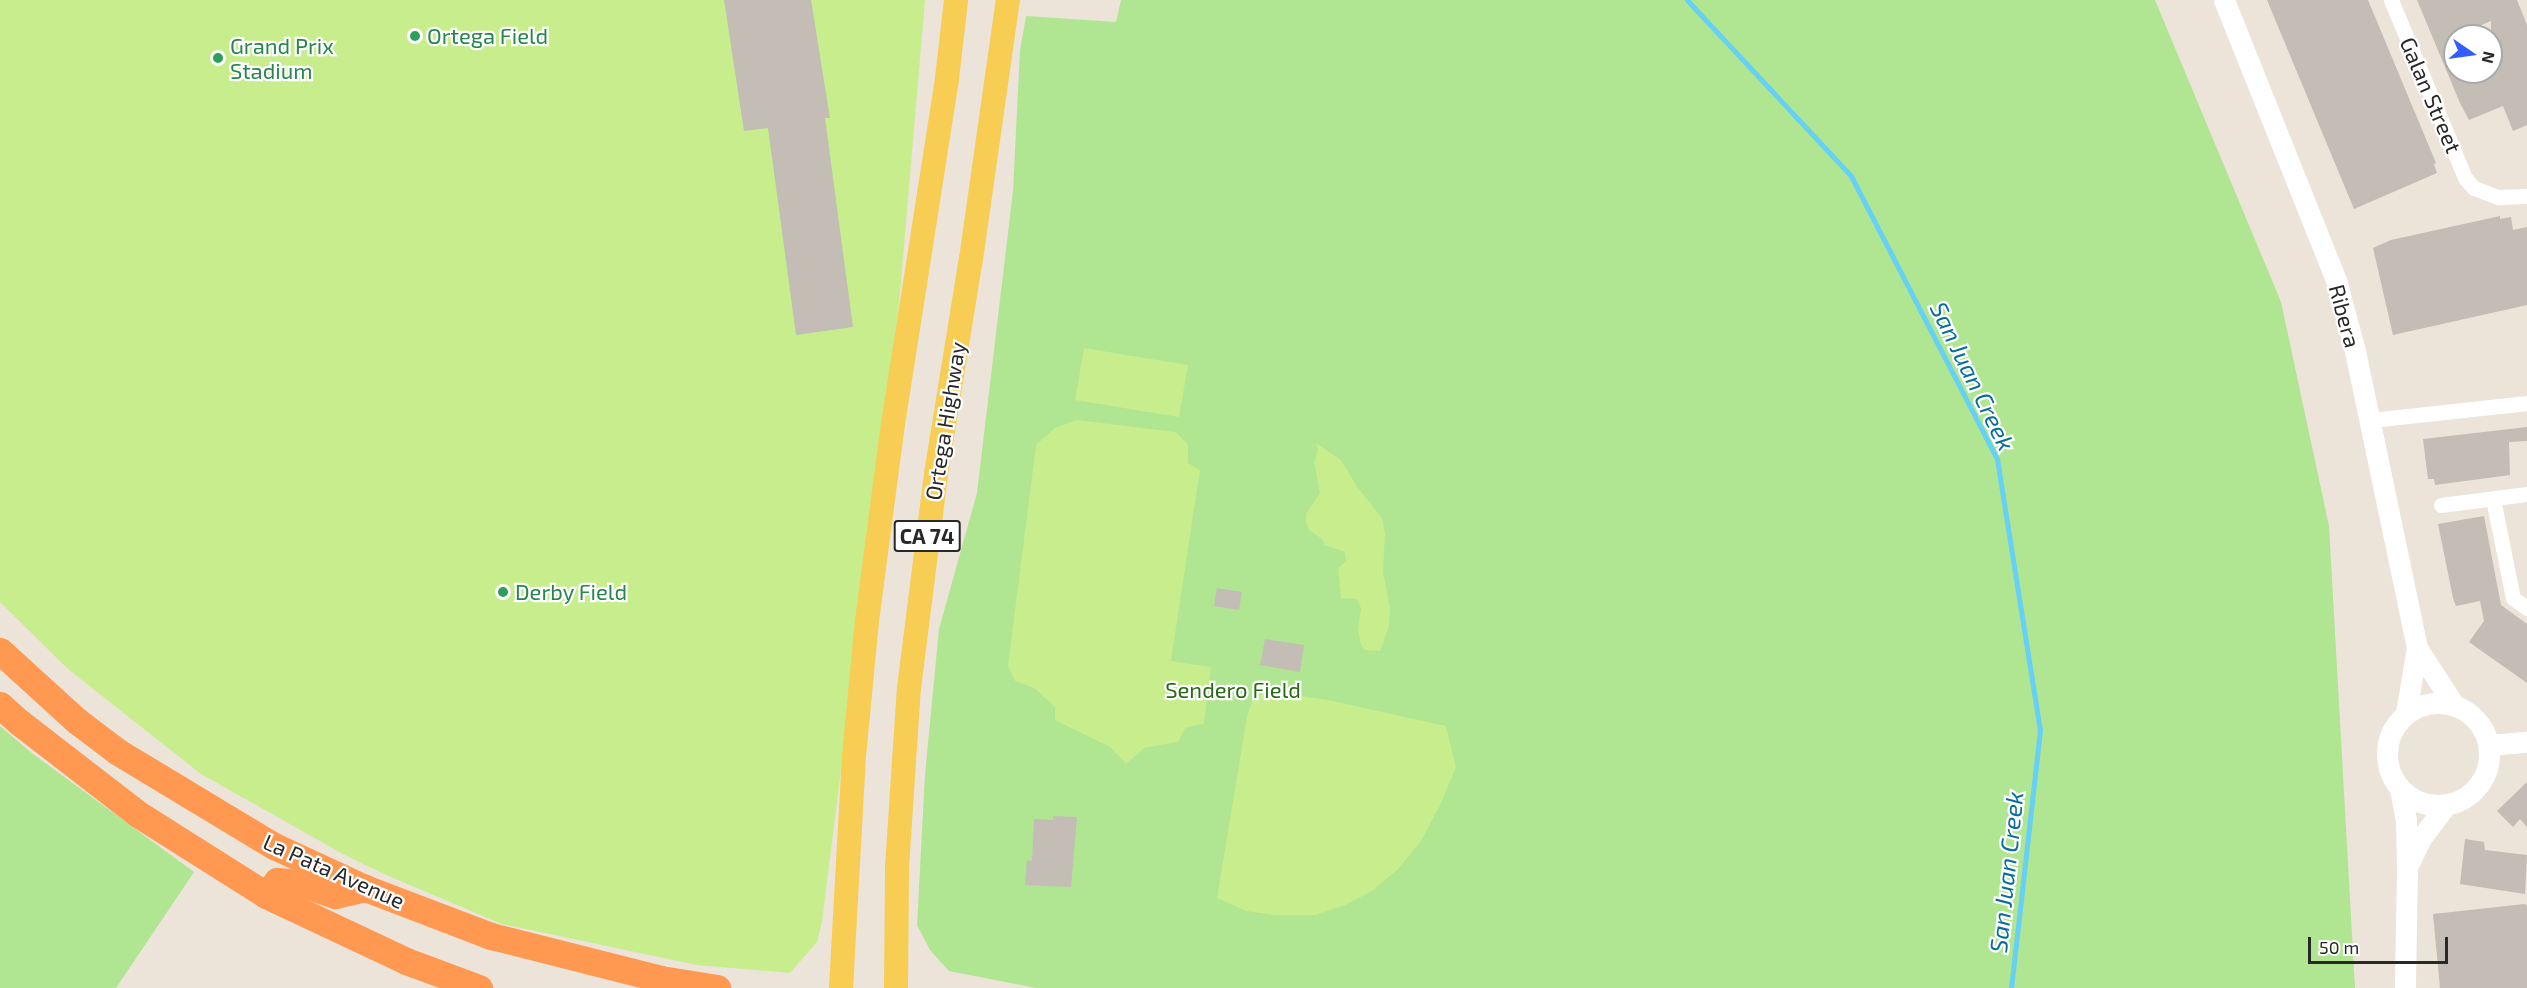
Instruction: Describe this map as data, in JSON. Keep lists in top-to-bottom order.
{
  "streets": {
    "highway": ["La Pata Avenue"],
    "main road": ["Ortega Highway", "CA 74"],
    "street": ["Galan Street", "Ribera"]
  },
  "water": ["San Juan Creek"],
  "parks": ["Sendero Field"],
  "places": ["Ortega Field", "Grand Prix Stadium", "Derby Field"],
  "scale_bar": "50 m",
  "north": "right"
}
